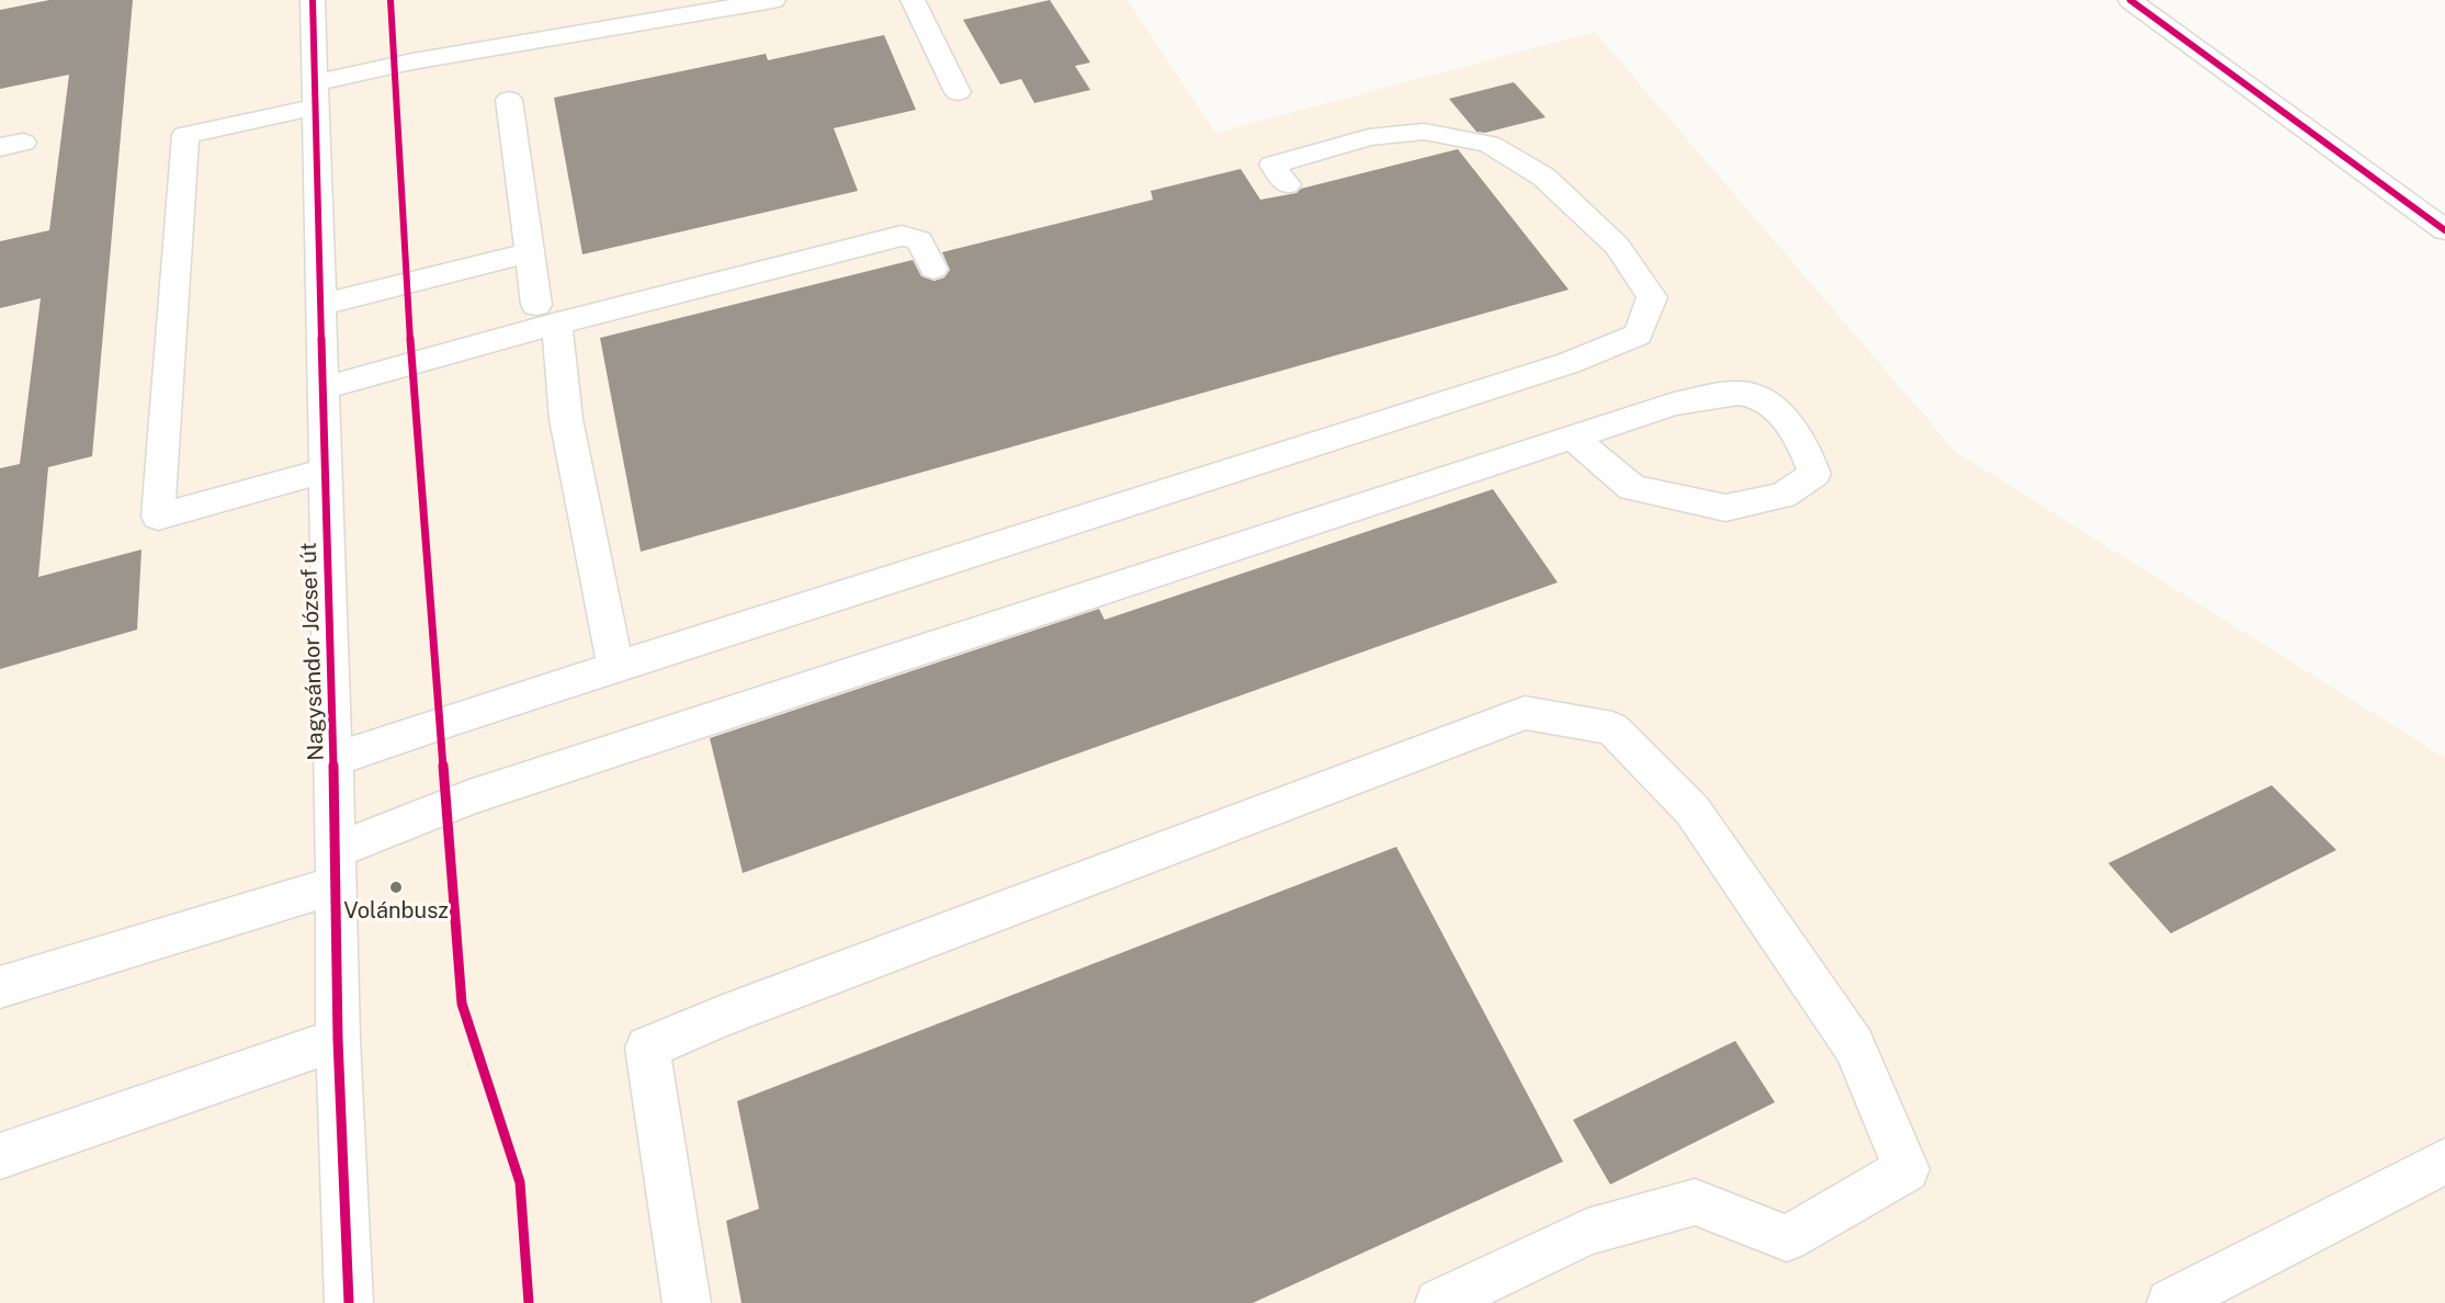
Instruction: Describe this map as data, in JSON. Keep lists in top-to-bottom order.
{
  "streets": {
    "street": ["Nagysándor József út"]
  },
  "places": ["Volánbusz"]
}
